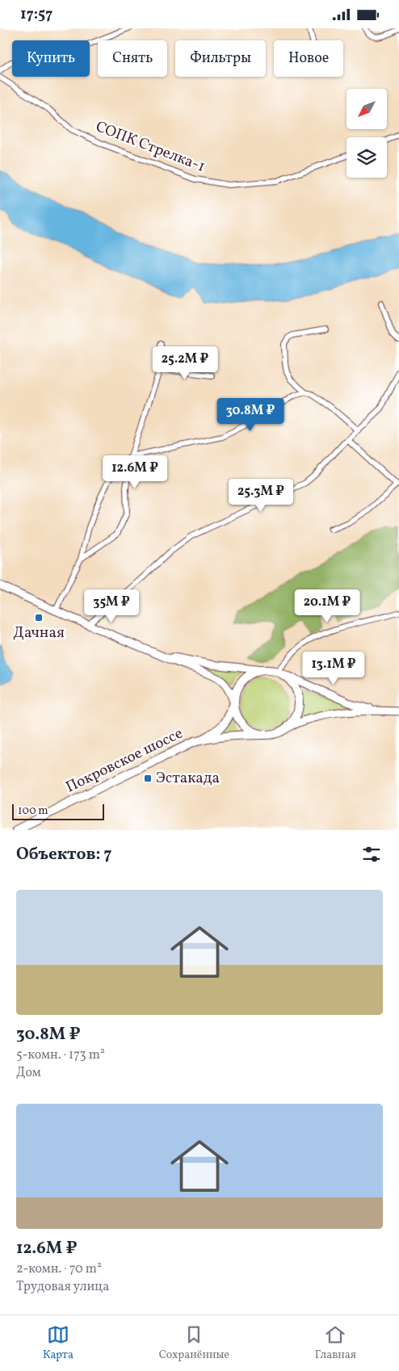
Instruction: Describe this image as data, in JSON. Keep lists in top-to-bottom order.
{
  "streets": {
    "main road": ["Покровское шоссе"],
    "street": ["СОПК Стрелка-1"]
  },
  "places": {
    "transit": ["Дачная", "Эстакада"]
  },
  "scale_bar": "100 m",
  "north": "bottom left",
  "page": {
    "status": "17:57",
    "chip": [
      "Купить",
      "Снять",
      "Фильтры",
      "Новое"
    ],
    "price": [
      "25.2M ₽",
      "30.8M ₽",
      "12.6M ₽",
      "25.3M ₽",
      "35M ₽",
      "20.1M ₽",
      "13.1M ₽"
    ],
    "scale": "100 m",
    "heading": "Объектов: 7",
    "list": [
      {
        "name": "30.8M ₽",
        "note": "5-комн. · 173 m² · Дом"
      },
      {
        "name": "12.6M ₽",
        "note": "2-комн. · 70 m² · Трудовая улица"
      }
    ],
    "tabs": ["Карта", "Сохранённые", "Главная"]
  }
}
